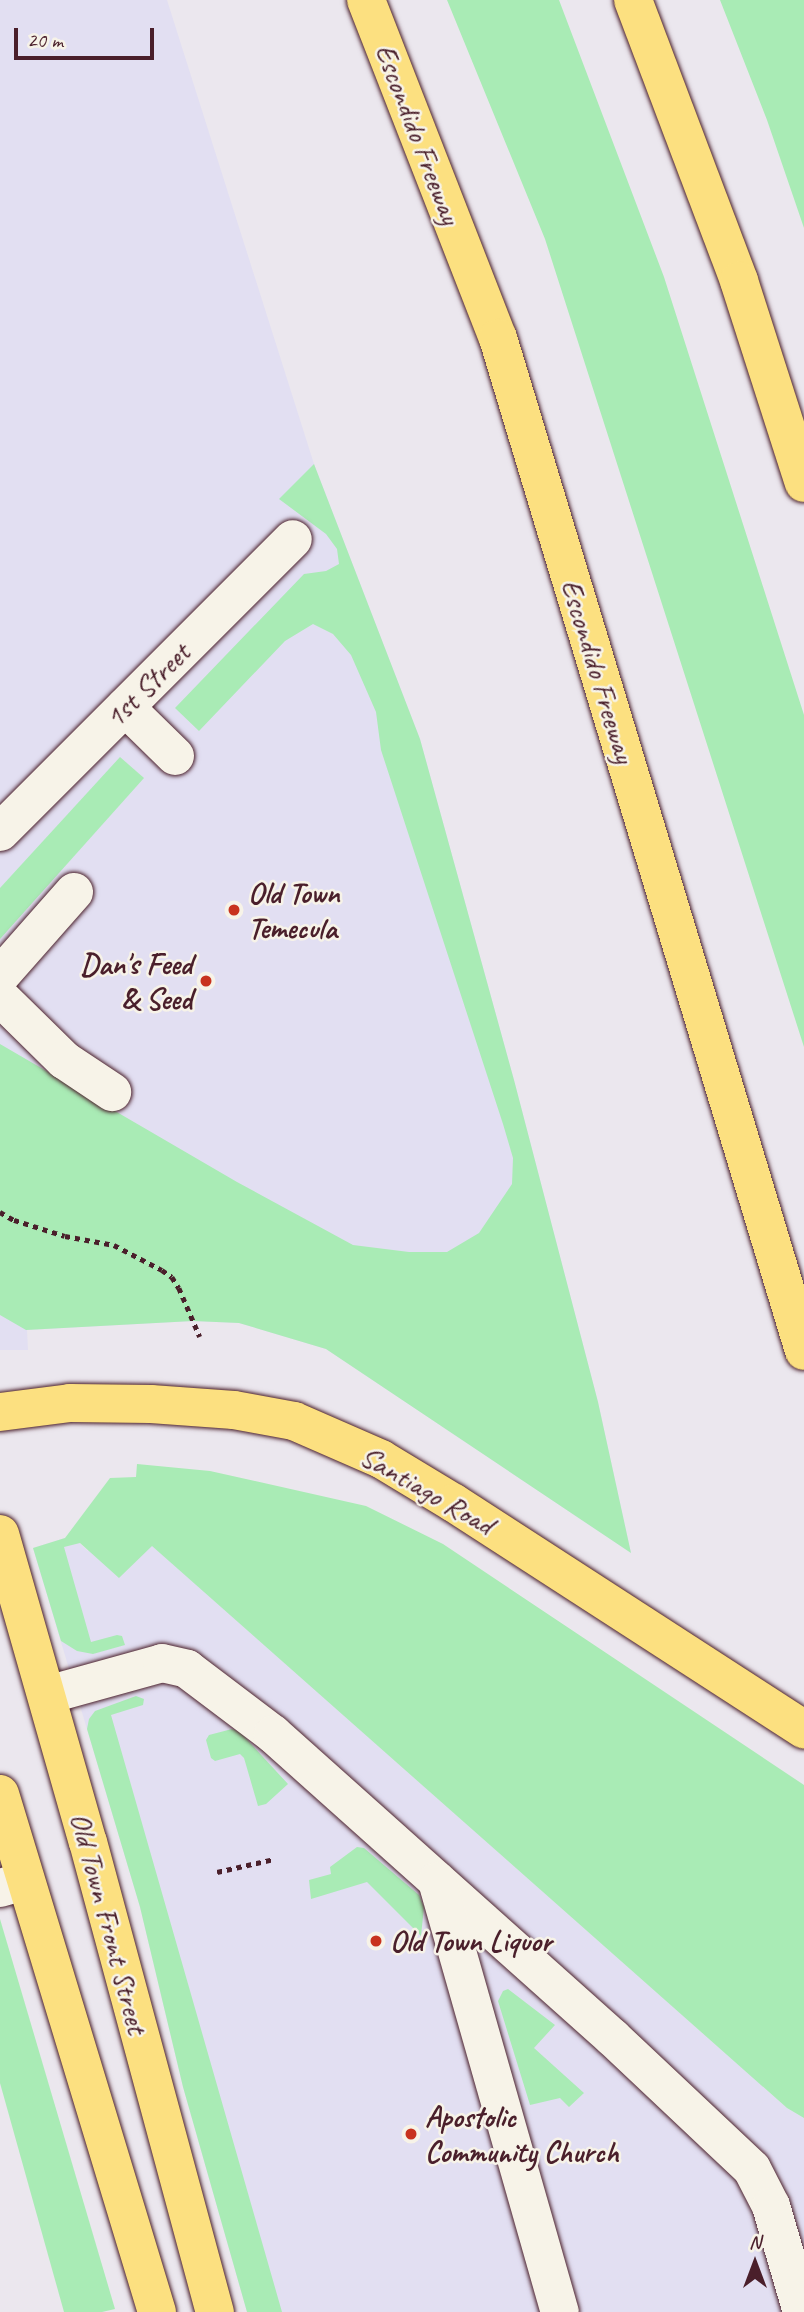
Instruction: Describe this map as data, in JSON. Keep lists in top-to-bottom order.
{
  "streets": {
    "main road": ["Escondido Freeway", "Santiago Road", "Old Town Front Street"],
    "street": ["1st Street"]
  },
  "places": [
    "Old Town Temecula",
    "Dan's Feed & Seed",
    "Old Town Liquor",
    "Apostolic Community Church"
  ],
  "scale_bar": "20 m",
  "north": "top"
}
